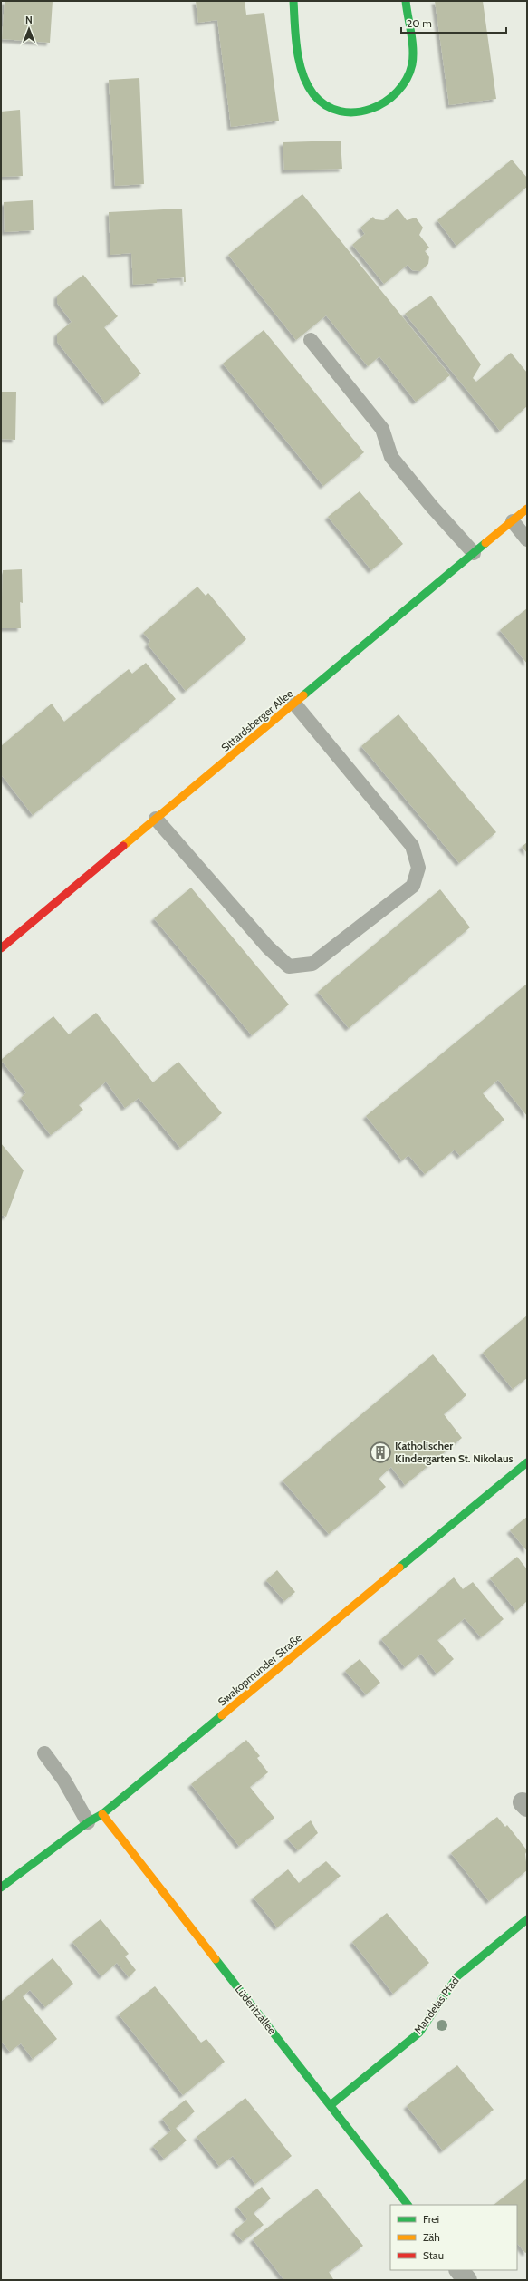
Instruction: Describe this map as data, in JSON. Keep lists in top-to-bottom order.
{
  "streets": {
    "street": [
      "Sittardsberger Allee",
      "Swakopmunder Straße",
      "Mandelas Pfad",
      "Lüderitzallee"
    ]
  },
  "crossings": [
    ["Swakopmunder Straße", "Lüderitzallee"],
    ["Mandelas Pfad", "Lüderitzallee"]
  ],
  "places": {
    "building": ["Katholischer Kindergarten St. Nikolaus"]
  },
  "legend": ["Frei", "Zäh", "Stau"],
  "scale_bar": "20 m",
  "north": "top"
}
